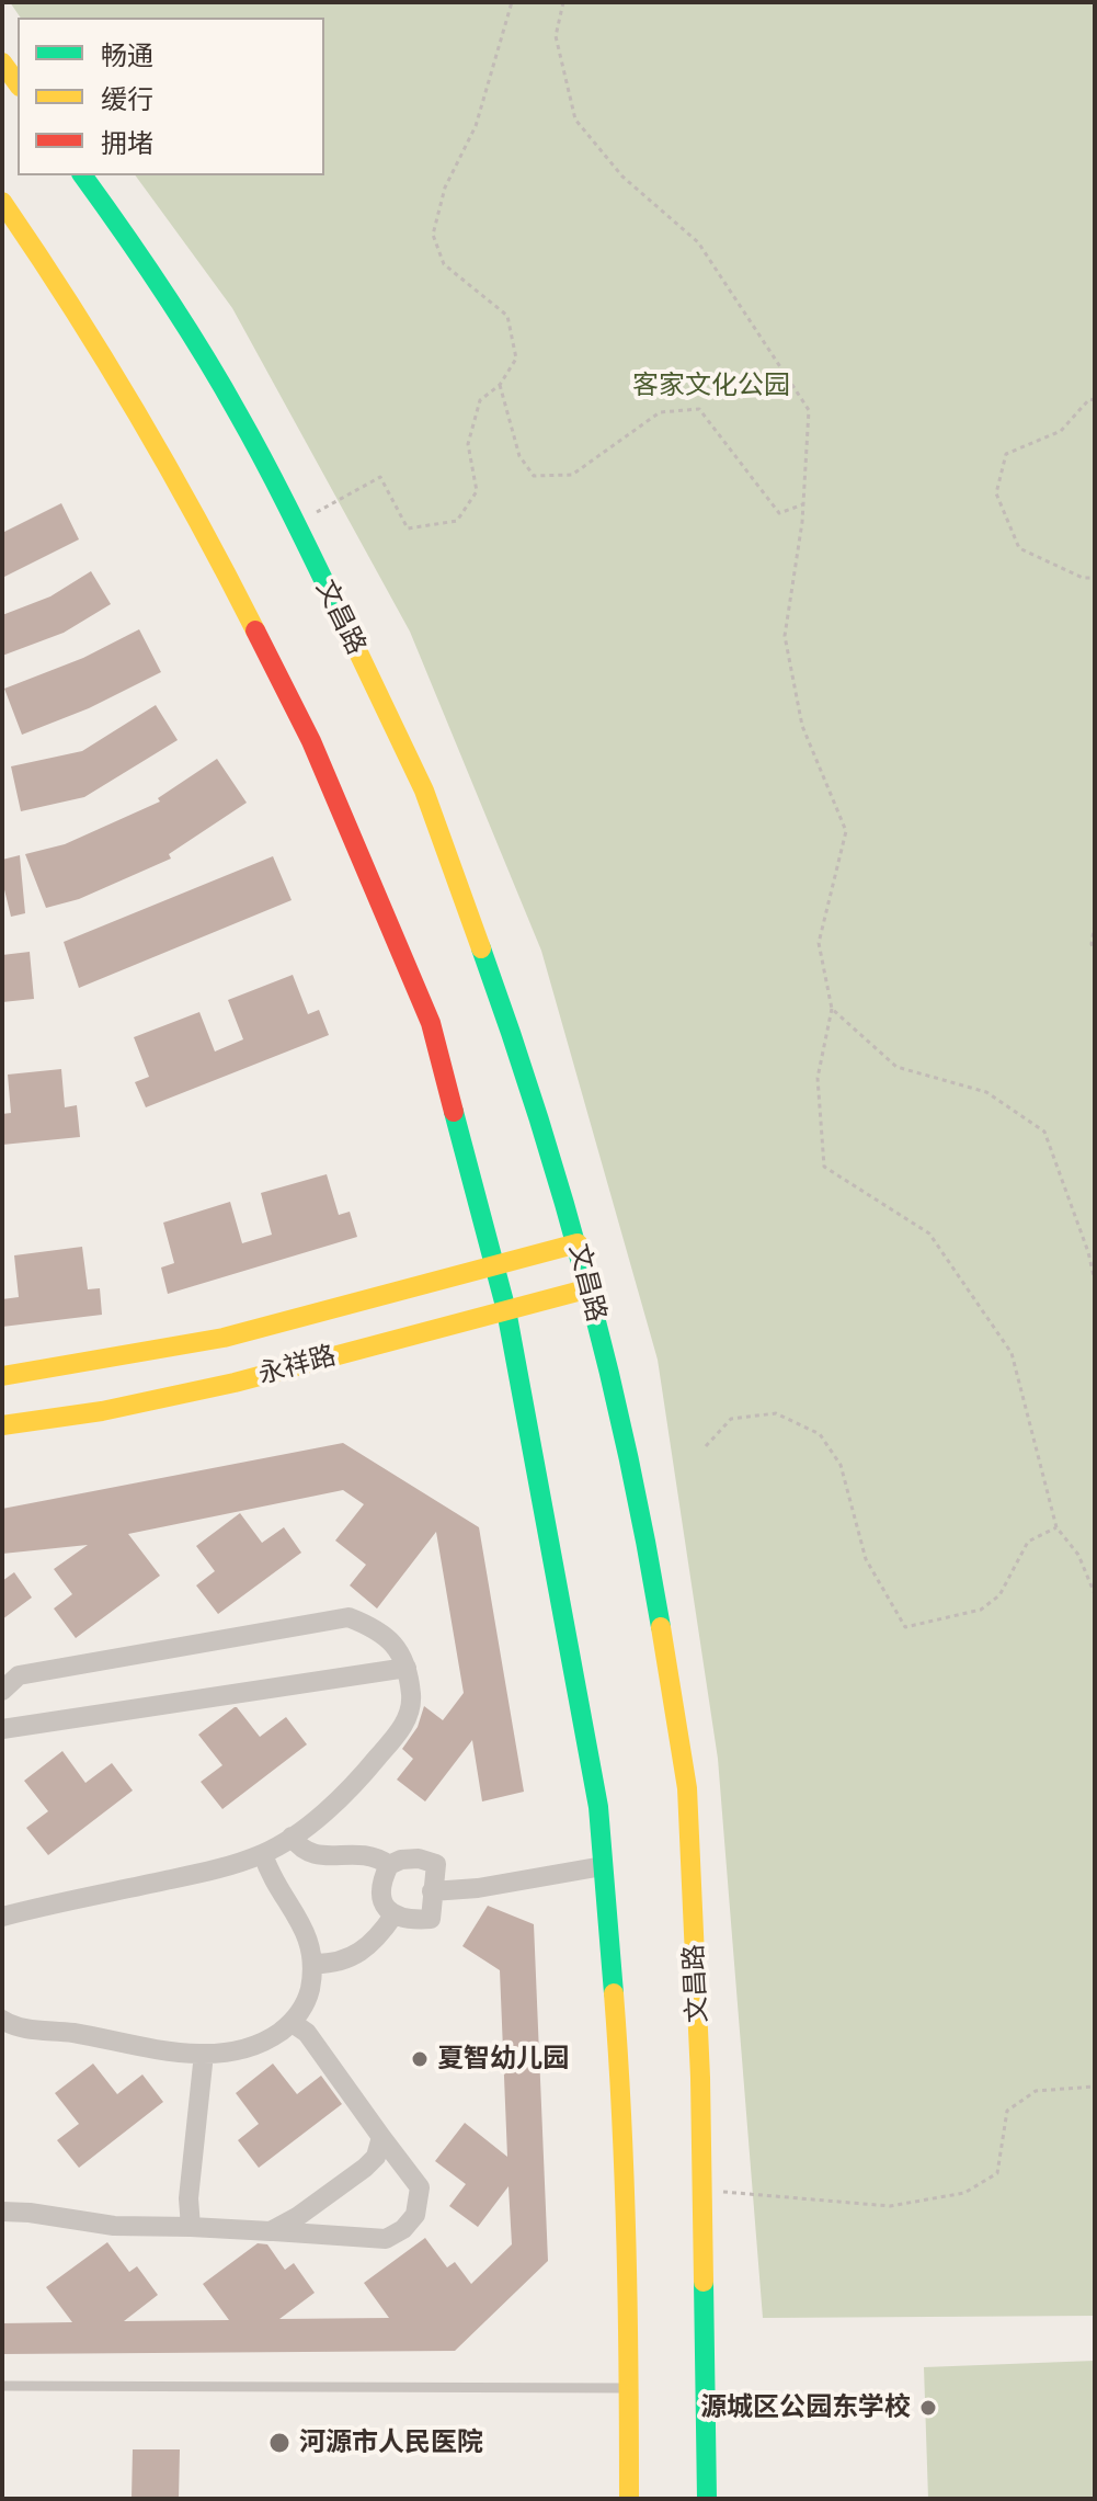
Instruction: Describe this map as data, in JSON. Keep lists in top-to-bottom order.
{
  "streets": {
    "street": ["文昌路", "永祥路"]
  },
  "crossings": [
    ["文昌路", "永祥路"]
  ],
  "parks": ["客家文化公园"],
  "places": ["夏智幼儿园", "源城区公园东学校", "河源市人民医院"],
  "legend": ["畅通", "缓行", "拥堵"]
}
